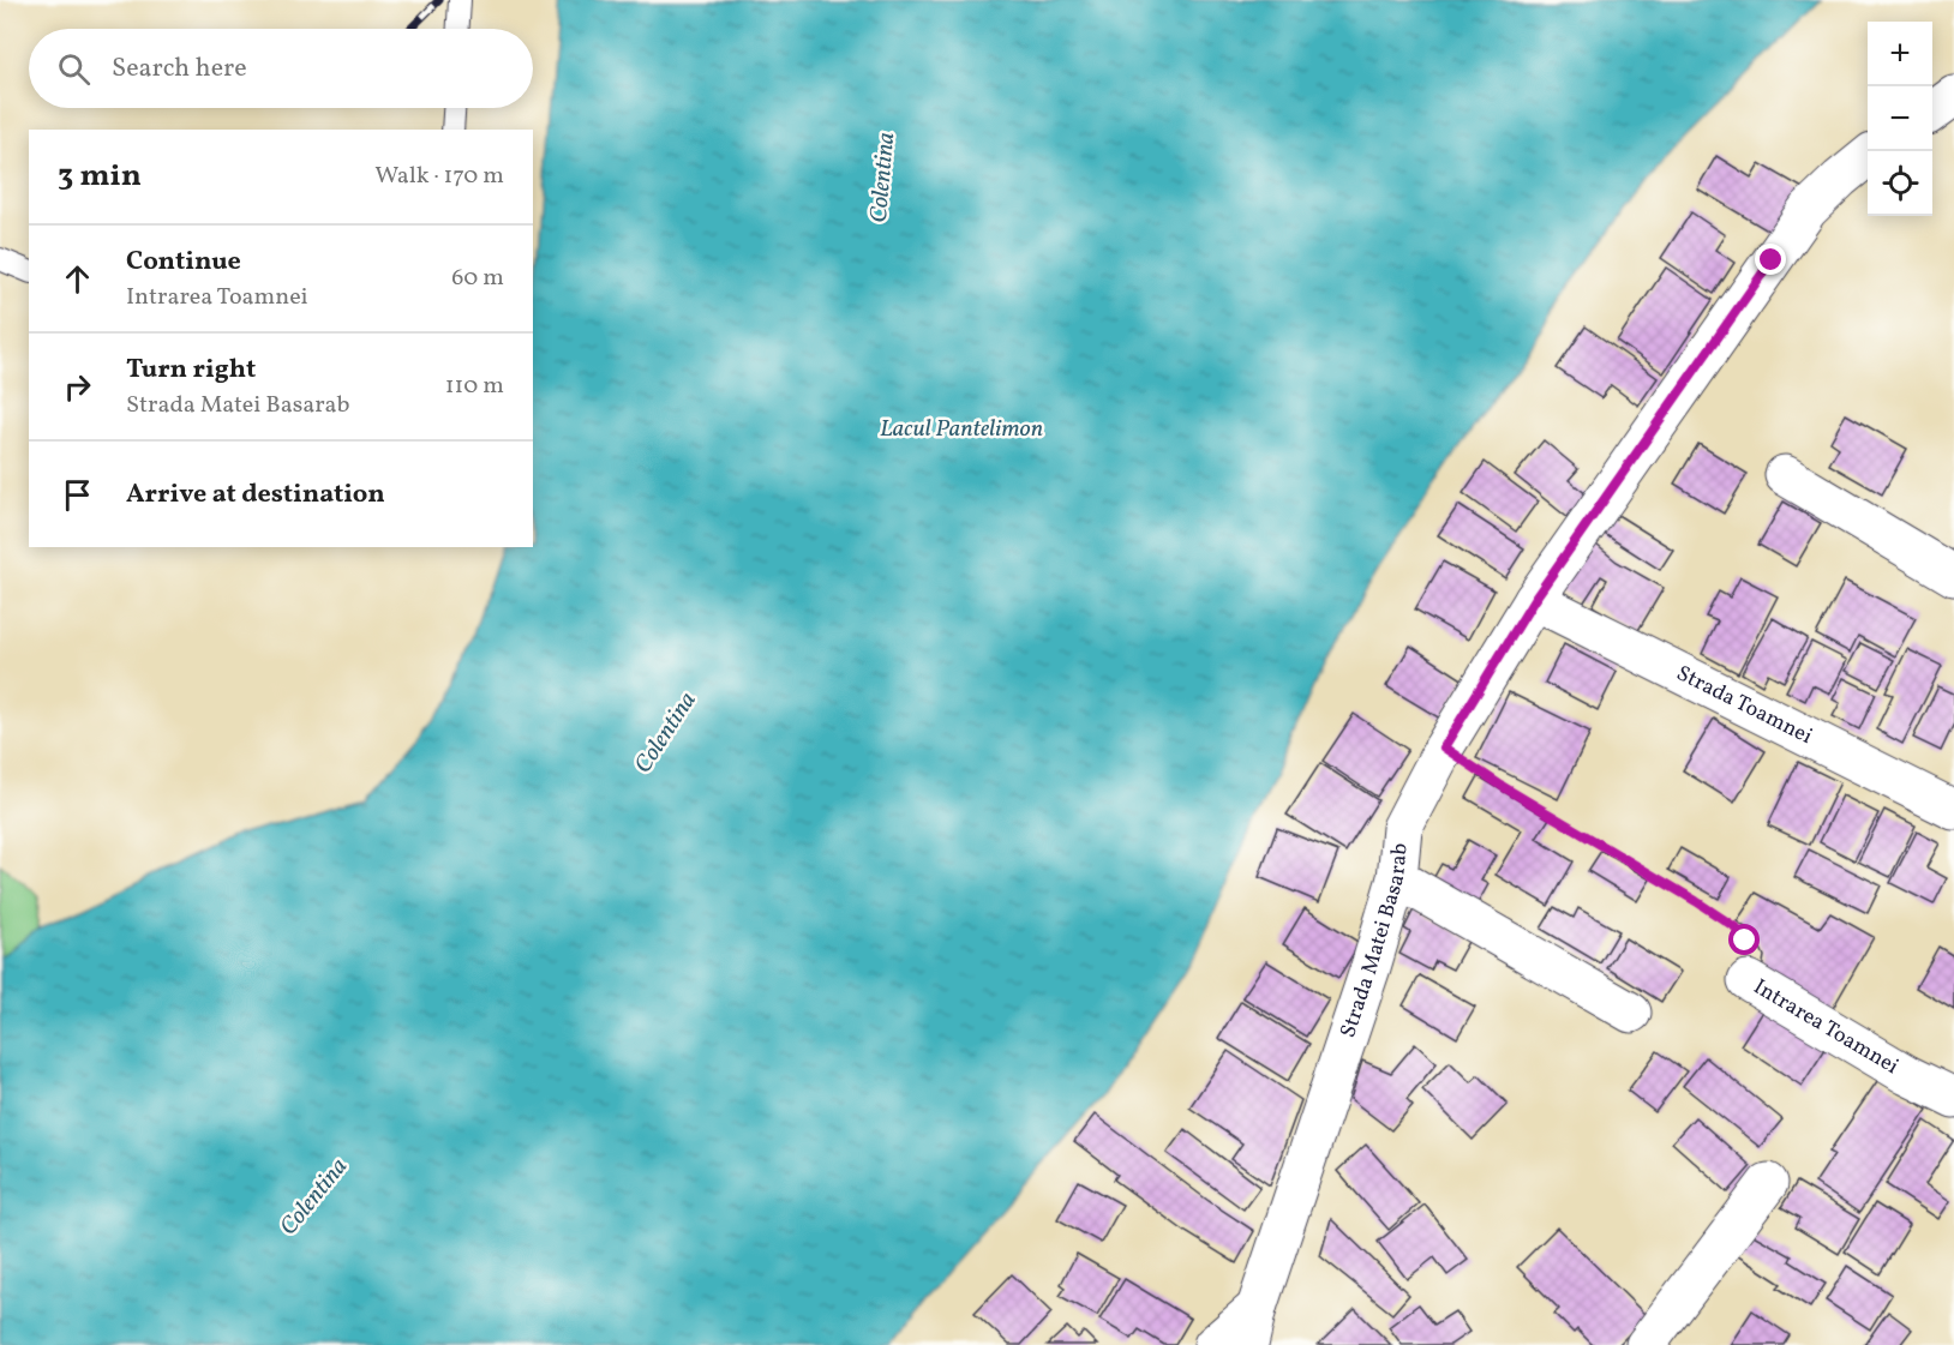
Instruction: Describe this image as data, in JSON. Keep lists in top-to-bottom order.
{
  "streets": {
    "street": ["Strada Toamnei", "Strada Matei Basarab", "Intrarea Toamnei"]
  },
  "crossings": [
    ["Strada Toamnei", "Strada Matei Basarab"],
    ["Strada Matei Basarab", "Intrarea Toamnei"]
  ],
  "water": ["Colentina", "Lacul Pantelimon"],
  "page": {
    "map_buttons": ["+", "−"],
    "search": "Search here",
    "heading": ["3 min", "Walk · 170 m"],
    "list": [
      ["Continue", "Intrarea Toamnei", "60 m"],
      ["Turn right", "Strada Matei Basarab", "110 m"],
      "Arrive at destination"
    ]
  }
}
